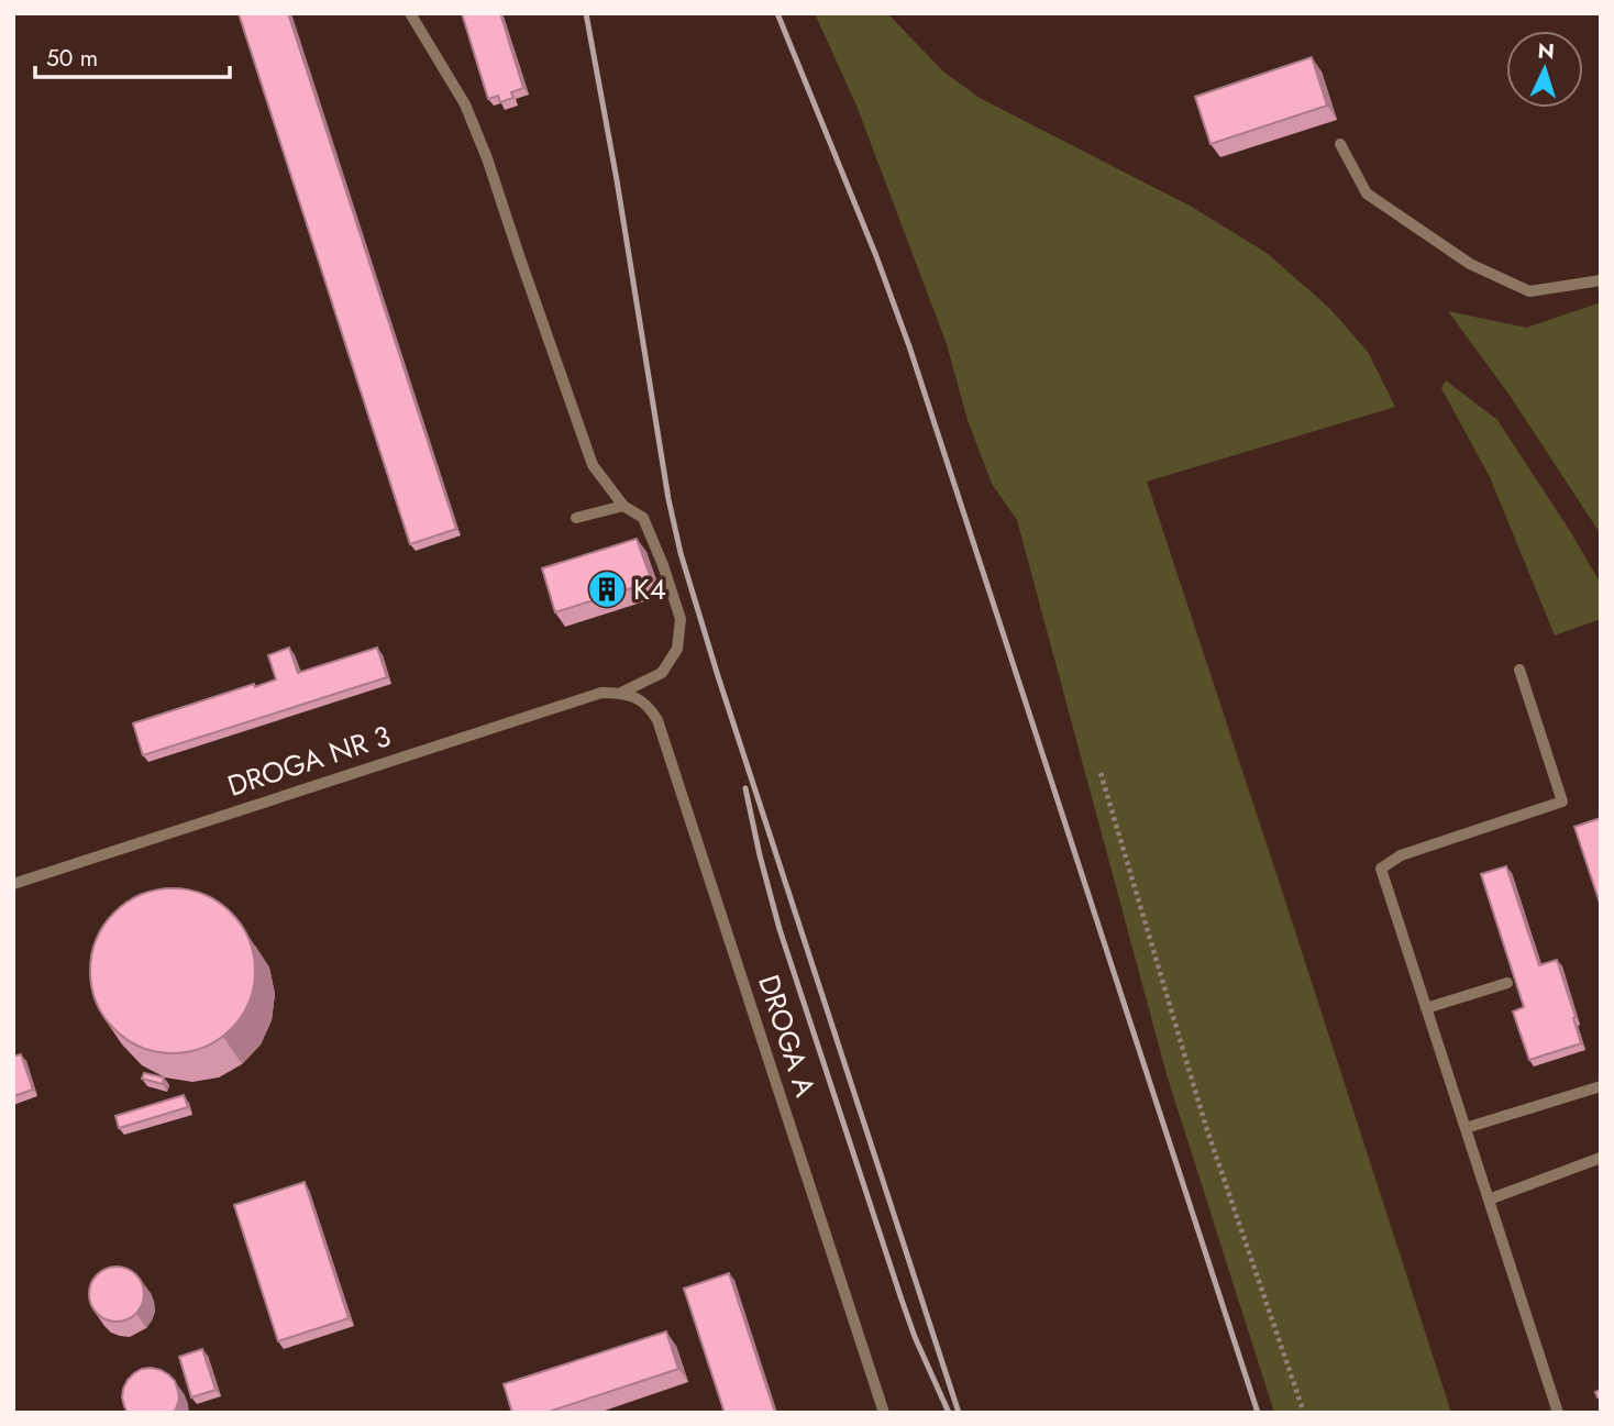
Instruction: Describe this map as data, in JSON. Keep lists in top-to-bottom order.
{
  "streets": {
    "lane": ["DROGA NR 3", "DROGA A"]
  },
  "crossings": [
    ["DROGA NR 3", "DROGA A"]
  ],
  "places": {
    "building": ["K4"]
  },
  "scale_bar": "50 m",
  "north": "top"
}
